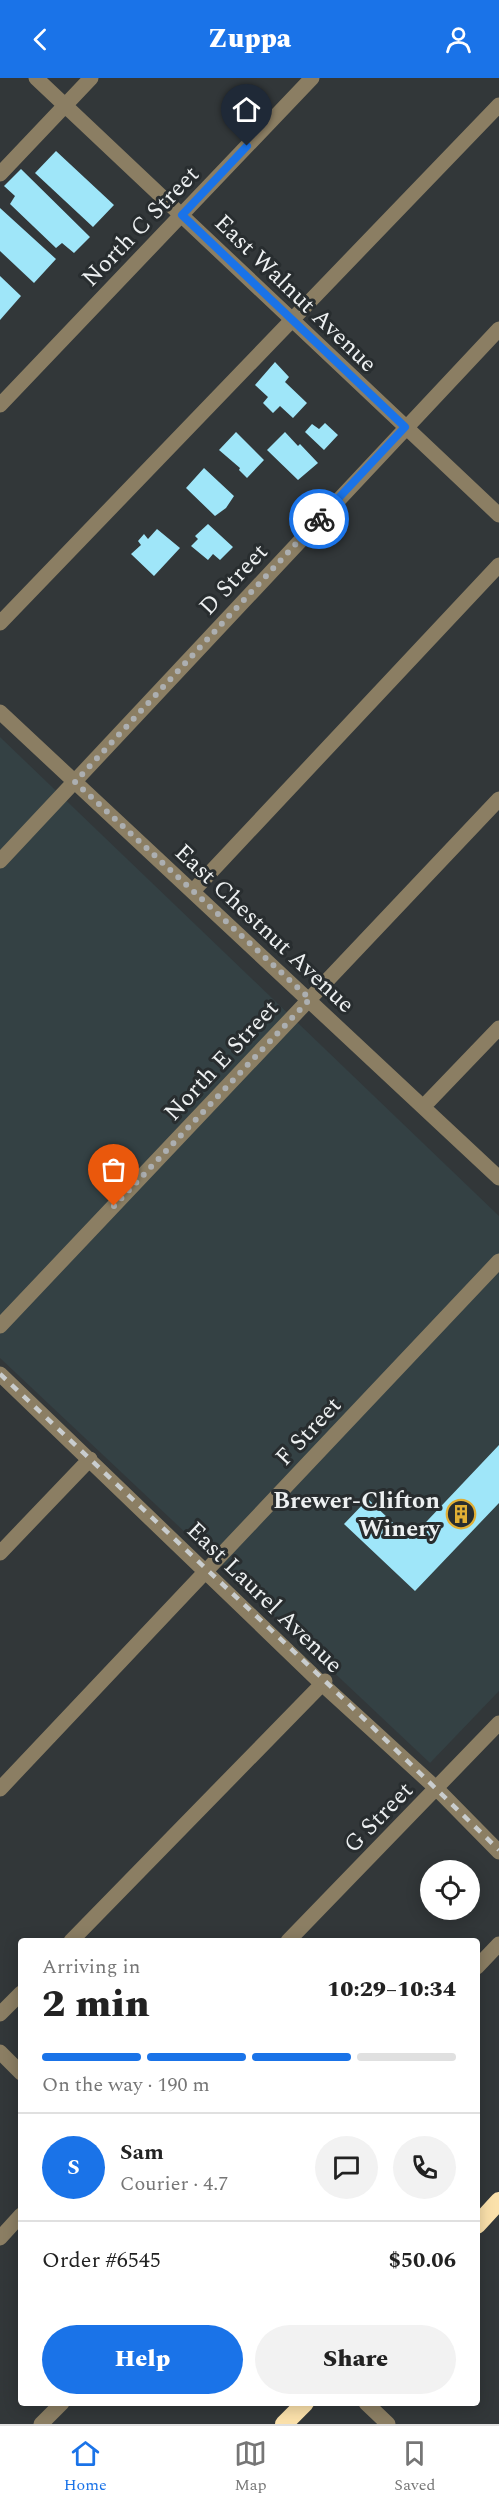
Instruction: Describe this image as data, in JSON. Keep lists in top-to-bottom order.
{
  "streets": {
    "street": [
      "North C Street",
      "East Walnut Avenue",
      "D Street",
      "East Chestnut Avenue",
      "North E Street",
      "F Street",
      "East Laurel Avenue",
      "G Street"
    ]
  },
  "crossings": [
    ["North C Street", "East Walnut Avenue"],
    ["East Walnut Avenue", "D Street"],
    ["D Street", "East Chestnut Avenue"],
    ["East Chestnut Avenue", "North E Street"],
    ["F Street", "East Laurel Avenue"],
    ["East Laurel Avenue", "G Street"]
  ],
  "places": {
    "building": ["Brewer-Clifton Winery"]
  },
  "page": {
    "header": "Zuppa",
    "heading": ["2 min", "Arriving in", "10:29–10:34"],
    "panel": [
      "Sam",
      "Courier · 4.7",
      "Order #6545",
      "$50.06"
    ],
    "bar": "On the way · 190 m",
    "round": "S",
    "buttons": ["Help", "Share"],
    "tabs": ["Home", "Map", "Saved"]
  }
}
